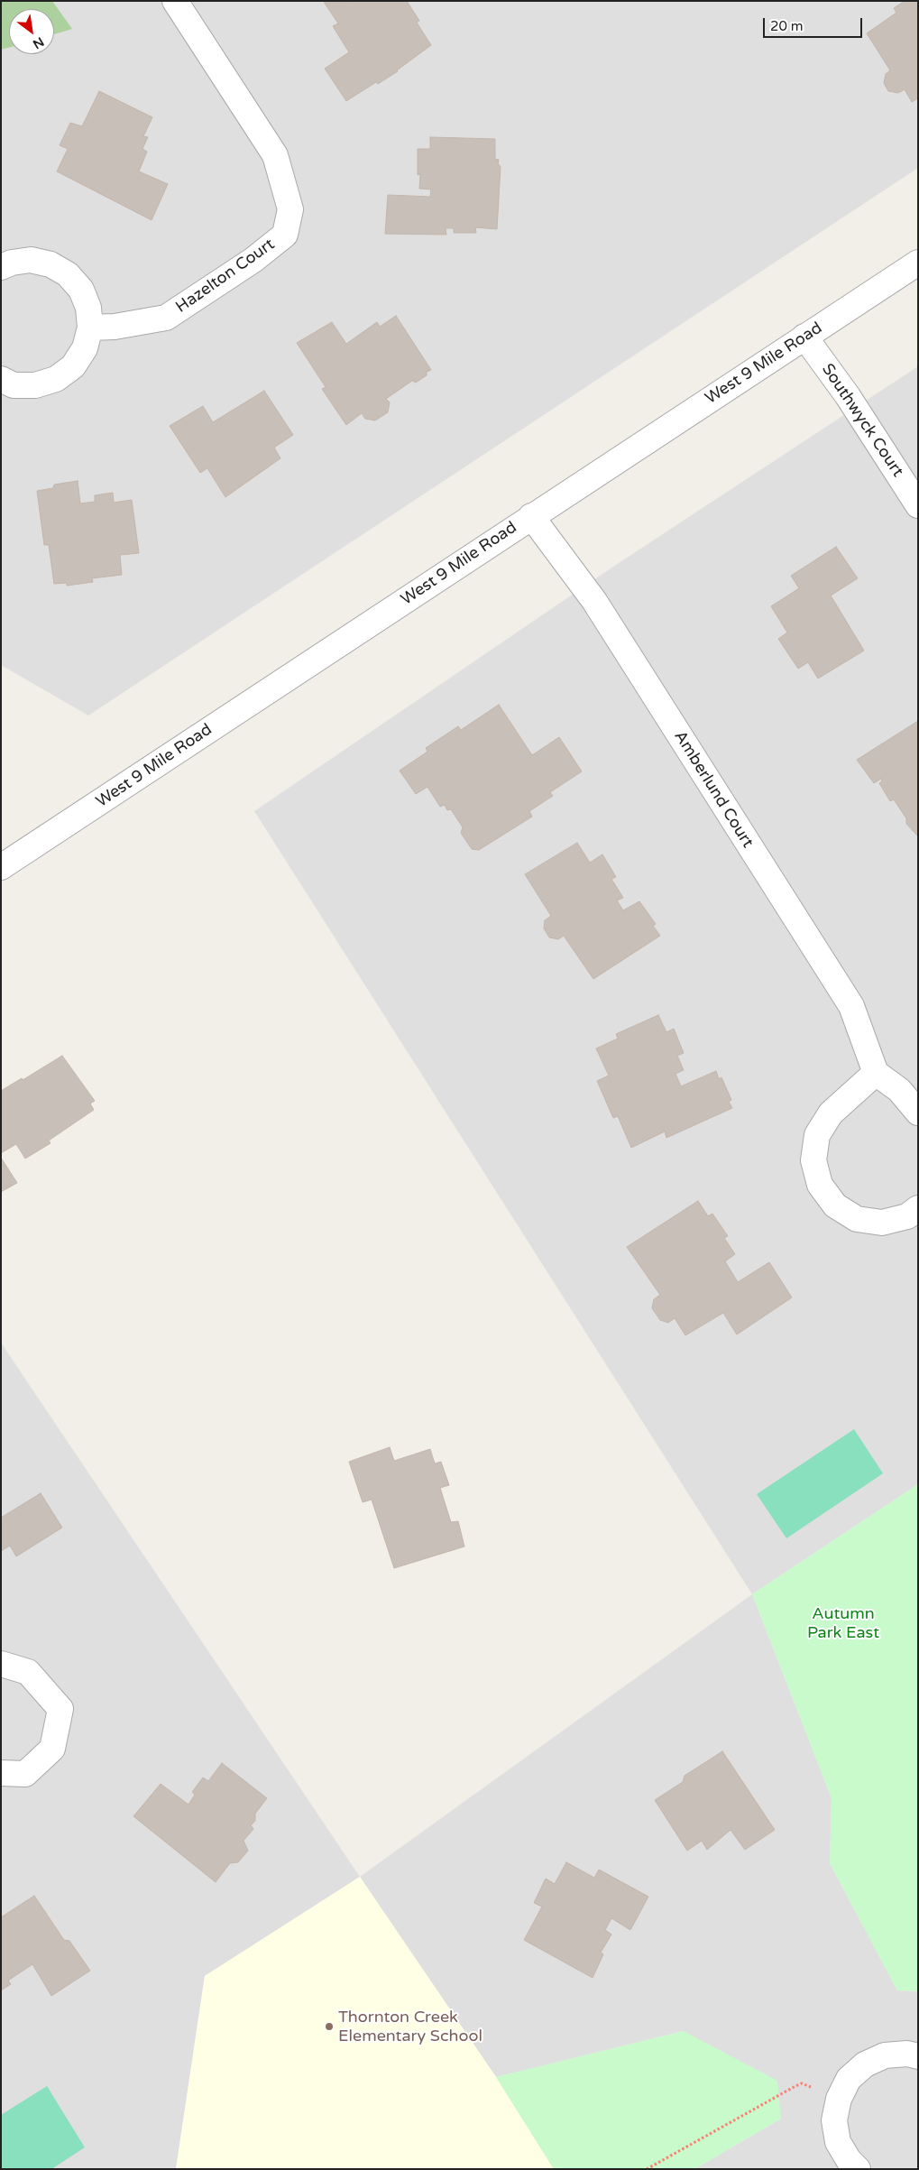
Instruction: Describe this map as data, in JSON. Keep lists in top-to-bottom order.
{
  "streets": {
    "street": [
      "Hazelton Court",
      "West 9 Mile Road",
      "Southwyck Court",
      "Amberlund Court"
    ]
  },
  "crossings": [
    ["West 9 Mile Road", "Southwyck Court"],
    ["West 9 Mile Road", "Amberlund Court"]
  ],
  "parks": ["Autumn Park East"],
  "places": ["Thornton Creek Elementary School"],
  "scale_bar": "20 m",
  "north": "bottom right"
}
